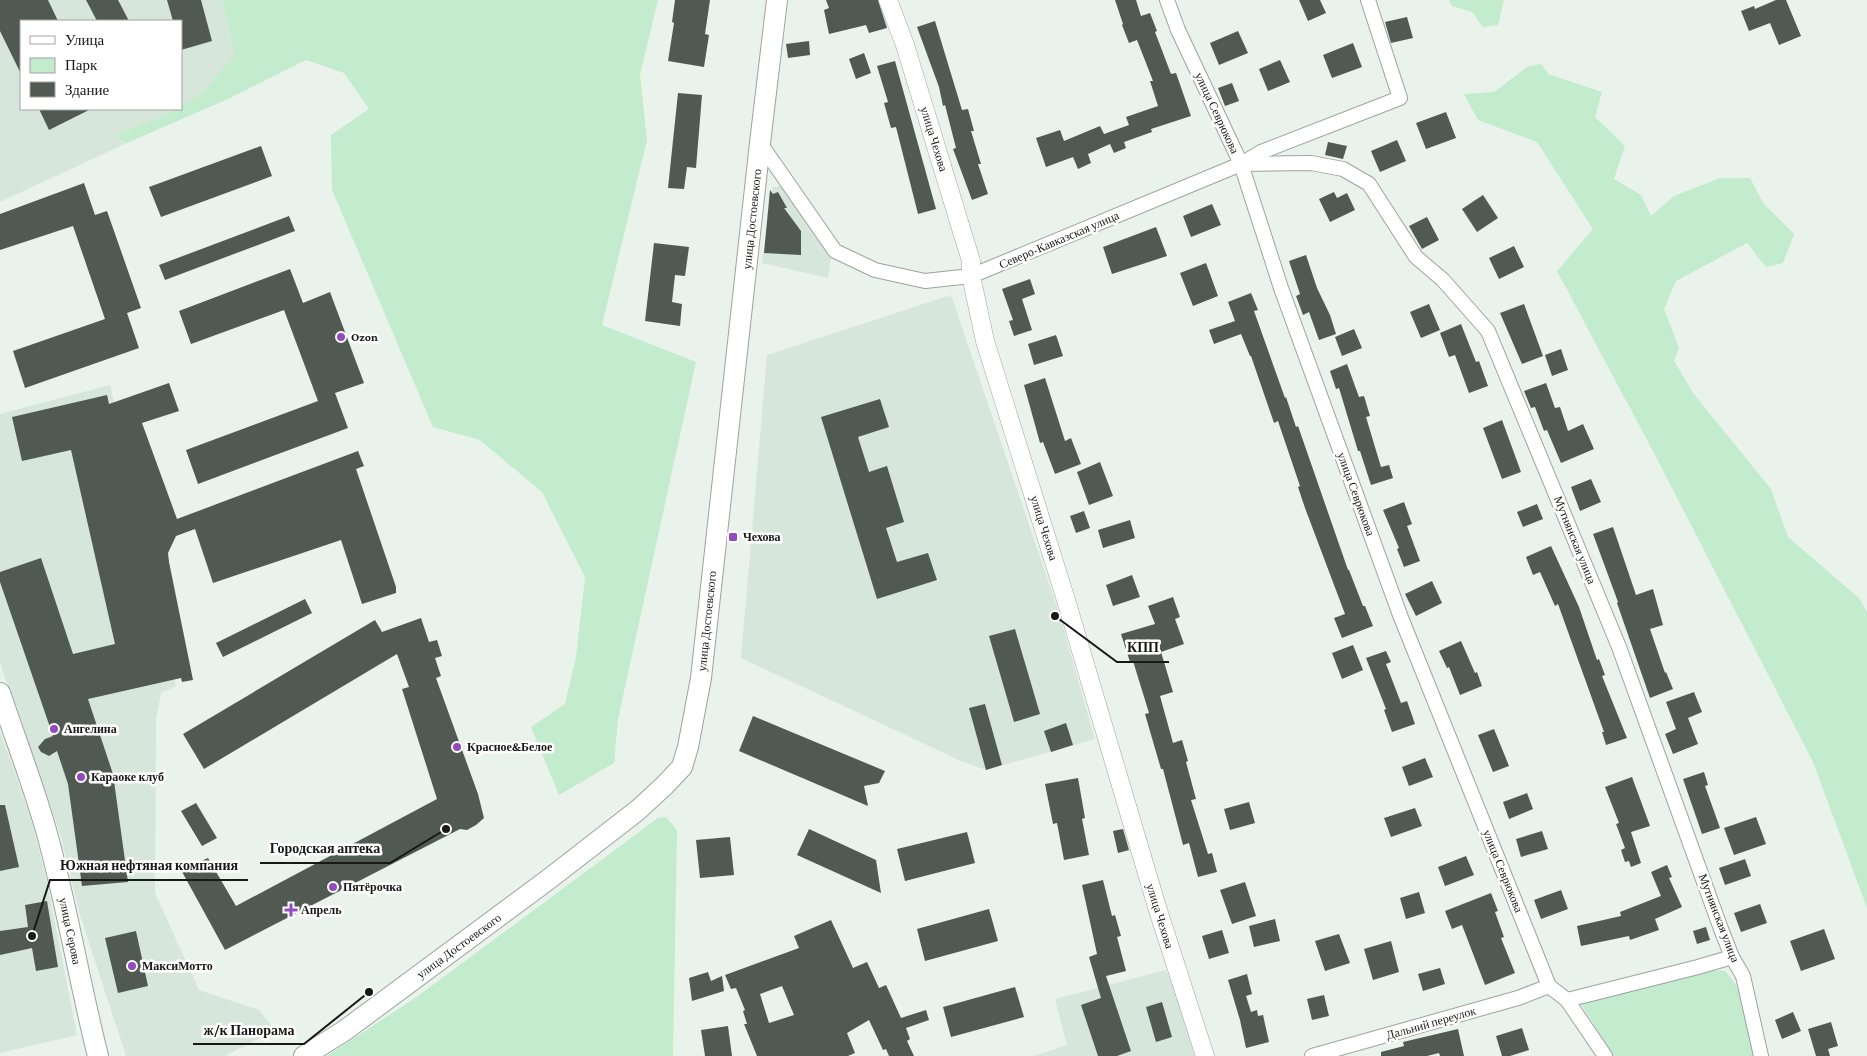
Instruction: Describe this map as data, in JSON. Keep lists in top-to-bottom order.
{
  "streets": {
    "main road": ["улица Достоевского", "улица Серова"],
    "street": [
      "улица Севрюкова",
      "улица Чехова",
      "Северо-Кавказская улица",
      "Мутнянская улица",
      "Дальний переулок"
    ]
  },
  "crossings": [
    ["улица Севрюкова", "Северо-Кавказская улица"],
    ["улица Севрюкова", "Мутнянская улица"],
    ["улица Севрюкова", "Дальний переулок"],
    ["улица Чехова", "Северо-Кавказская улица"],
    ["улица Достоевского", "Северо-Кавказская улица"],
    ["Северо-Кавказская улица", "Мутнянская улица"]
  ],
  "places": {
    "other": [
      "Ozon",
      "КПП",
      "Ангелина",
      "Красное&Белое",
      "Караоке клуб",
      "Городская аптека",
      "Пятёрочка",
      "Южная нефтяная компания",
      "МаксиМотто",
      "ж/к Панорама"
    ],
    "transit": ["Чехова"],
    "health": ["Апрель"]
  },
  "legend": ["Улица", "Парк", "Здание"]
}
